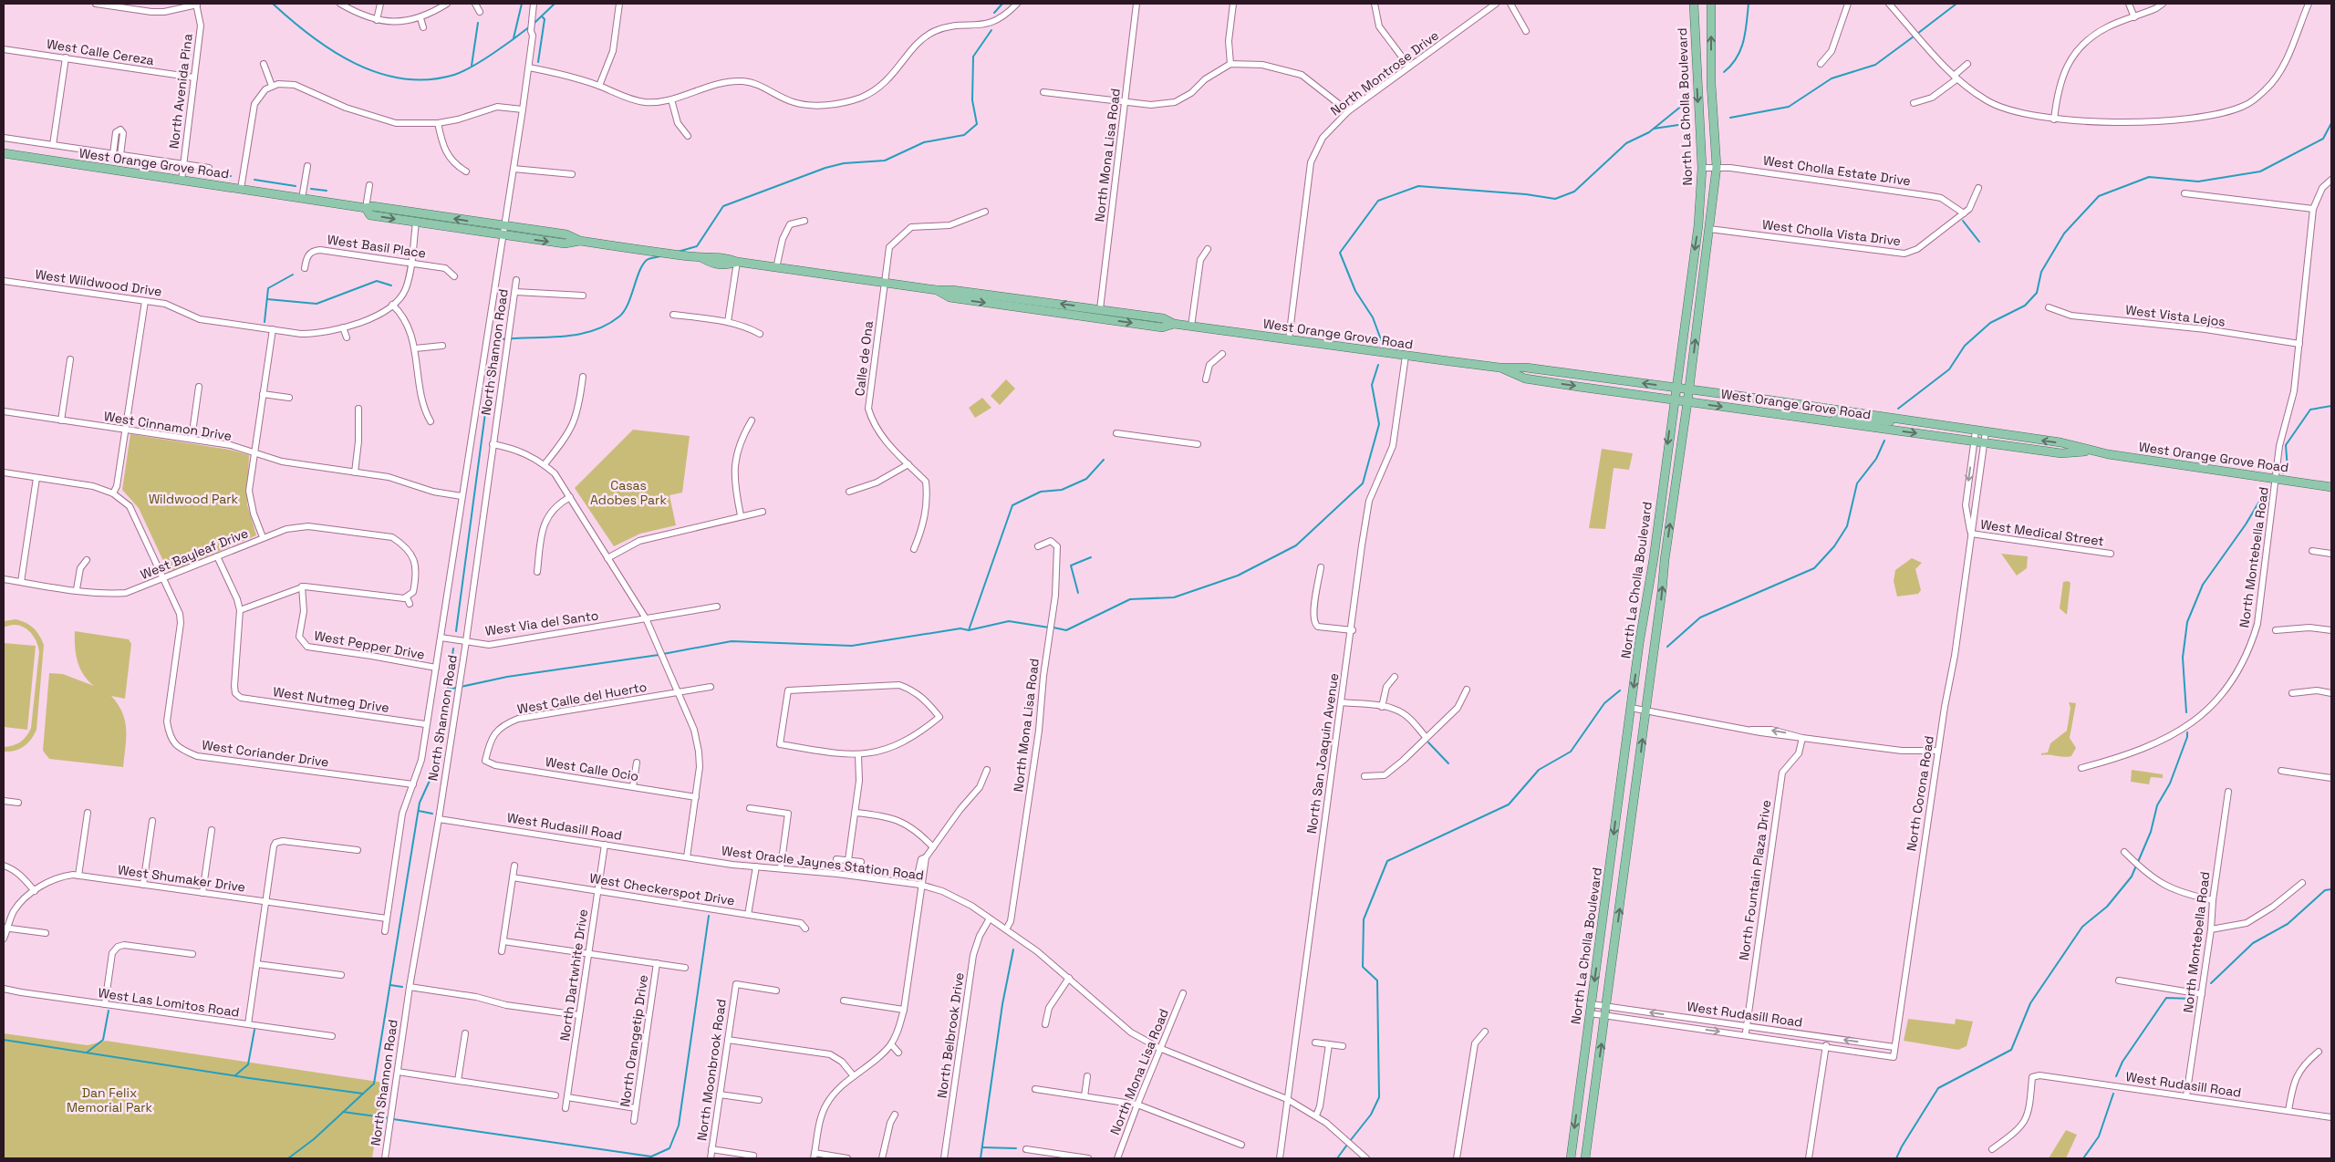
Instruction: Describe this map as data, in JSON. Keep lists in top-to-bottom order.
{
  "streets": {
    "main road": ["North La Cholla Boulevard", "West Orange Grove Road"],
    "street": [
      "West Calle Cereza",
      "North Montrose Drive",
      "North Avenida Pina",
      "North Mona Lisa Road",
      "West Cholla Estate Drive",
      "West Cholla Vista Drive",
      "West Basil Place",
      "West Wildwood Drive",
      "West Vista Lejos",
      "North Shannon Road",
      "Calle de Ona",
      "West Cinnamon Drive",
      "West Medical Street",
      "West Bayleaf Drive",
      "North Montebella Road",
      "West Via del Santo",
      "West Pepper Drive",
      "West Calle del Huerto",
      "West Nutmeg Drive",
      "West Coriander Drive",
      "North San Joaquin Avenue",
      "West Calle Ocio",
      "North Corona Road",
      "West Rudasill Road",
      "West Oracle Jaynes Station Road",
      "West Shumaker Drive",
      "North Fountain Plaza Drive",
      "West Checkerspot Drive",
      "North Dartwhite Drive",
      "West Las Lomitos Road",
      "North Belbrook Drive",
      "North Orangetip Drive",
      "North Moonbrook Road"
    ]
  },
  "crossings": [
    ["West Calle Cereza", "North Avenida Pina"],
    ["North Montrose Drive", "West Orange Grove Road"],
    ["North Avenida Pina", "West Orange Grove Road"],
    ["North La Cholla Boulevard", "West Orange Grove Road"],
    ["North La Cholla Boulevard", "West Cholla Estate Drive"],
    ["North La Cholla Boulevard", "West Cholla Vista Drive"],
    ["North La Cholla Boulevard", "West Rudasill Road"],
    ["North Mona Lisa Road", "West Orange Grove Road"],
    ["North Mona Lisa Road", "West Oracle Jaynes Station Road"],
    ["West Orange Grove Road", "West Wildwood Drive"],
    ["West Orange Grove Road", "North Shannon Road"],
    ["West Orange Grove Road", "Calle de Ona"],
    ["West Orange Grove Road", "North Montebella Road"],
    ["West Orange Grove Road", "North San Joaquin Avenue"],
    ["West Orange Grove Road", "North Corona Road"],
    ["West Cholla Estate Drive", "West Cholla Vista Drive"],
    ["West Basil Place", "West Wildwood Drive"],
    ["West Vista Lejos", "North Montebella Road"],
    ["North Shannon Road", "West Cinnamon Drive"],
    ["North Shannon Road", "West Via del Santo"],
    ["North Shannon Road", "West Pepper Drive"],
    ["North Shannon Road", "West Nutmeg Drive"],
    ["North Shannon Road", "West Coriander Drive"],
    ["North Shannon Road", "West Rudasill Road"],
    ["North Shannon Road", "West Shumaker Drive"],
    ["West Medical Street", "North Corona Road"],
    ["West Bayleaf Drive", "West Coriander Drive"],
    ["North Montebella Road", "West Rudasill Road"],
    ["West Calle del Huerto", "West Calle Ocio"],
    ["North San Joaquin Avenue", "West Oracle Jaynes Station Road"],
    ["North Corona Road", "West Rudasill Road"],
    ["West Rudasill Road", "West Oracle Jaynes Station Road"],
    ["West Rudasill Road", "North Fountain Plaza Drive"],
    ["West Rudasill Road", "North Dartwhite Drive"],
    ["West Oracle Jaynes Station Road", "North Belbrook Drive"],
    ["West Checkerspot Drive", "North Dartwhite Drive"]
  ],
  "parks": ["Casas Adobes Park", "Wildwood Park", "Dan Felix Memorial Park"]
}
